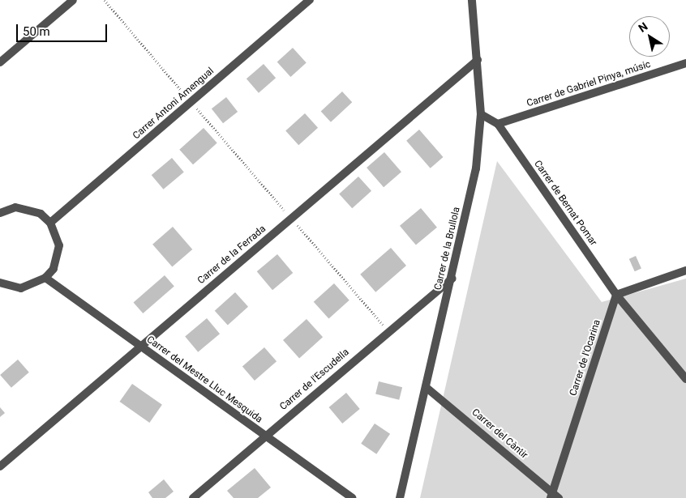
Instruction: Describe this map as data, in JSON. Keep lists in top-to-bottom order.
{
  "streets": {
    "street": [
      "Carrer de Gabriel Pinya, músic",
      "Carrer Antoni Amengual",
      "Carrer de Bernat Pomar",
      "Carrer de la Brullola",
      "Carrer de la Ferrada",
      "Carrer de l'Ocarina",
      "Carrer del Mestre Lluc Mesquida",
      "Carrer de l'Escudella",
      "Carrer del Càntir"
    ]
  },
  "crossings": [
    ["Carrer de Gabriel Pinya, músic", "Carrer de Bernat Pomar"],
    ["Carrer de Bernat Pomar", "Carrer de l'Ocarina"],
    ["Carrer de la Brullola", "Carrer de la Ferrada"],
    ["Carrer de la Brullola", "Carrer de l'Escudella"],
    ["Carrer de la Brullola", "Carrer del Càntir"],
    ["Carrer de la Ferrada", "Carrer del Mestre Lluc Mesquida"],
    ["Carrer de l'Ocarina", "Carrer del Càntir"],
    ["Carrer del Mestre Lluc Mesquida", "Carrer de l'Escudella"]
  ],
  "scale_bar": "50 m",
  "north": "top left"
}
